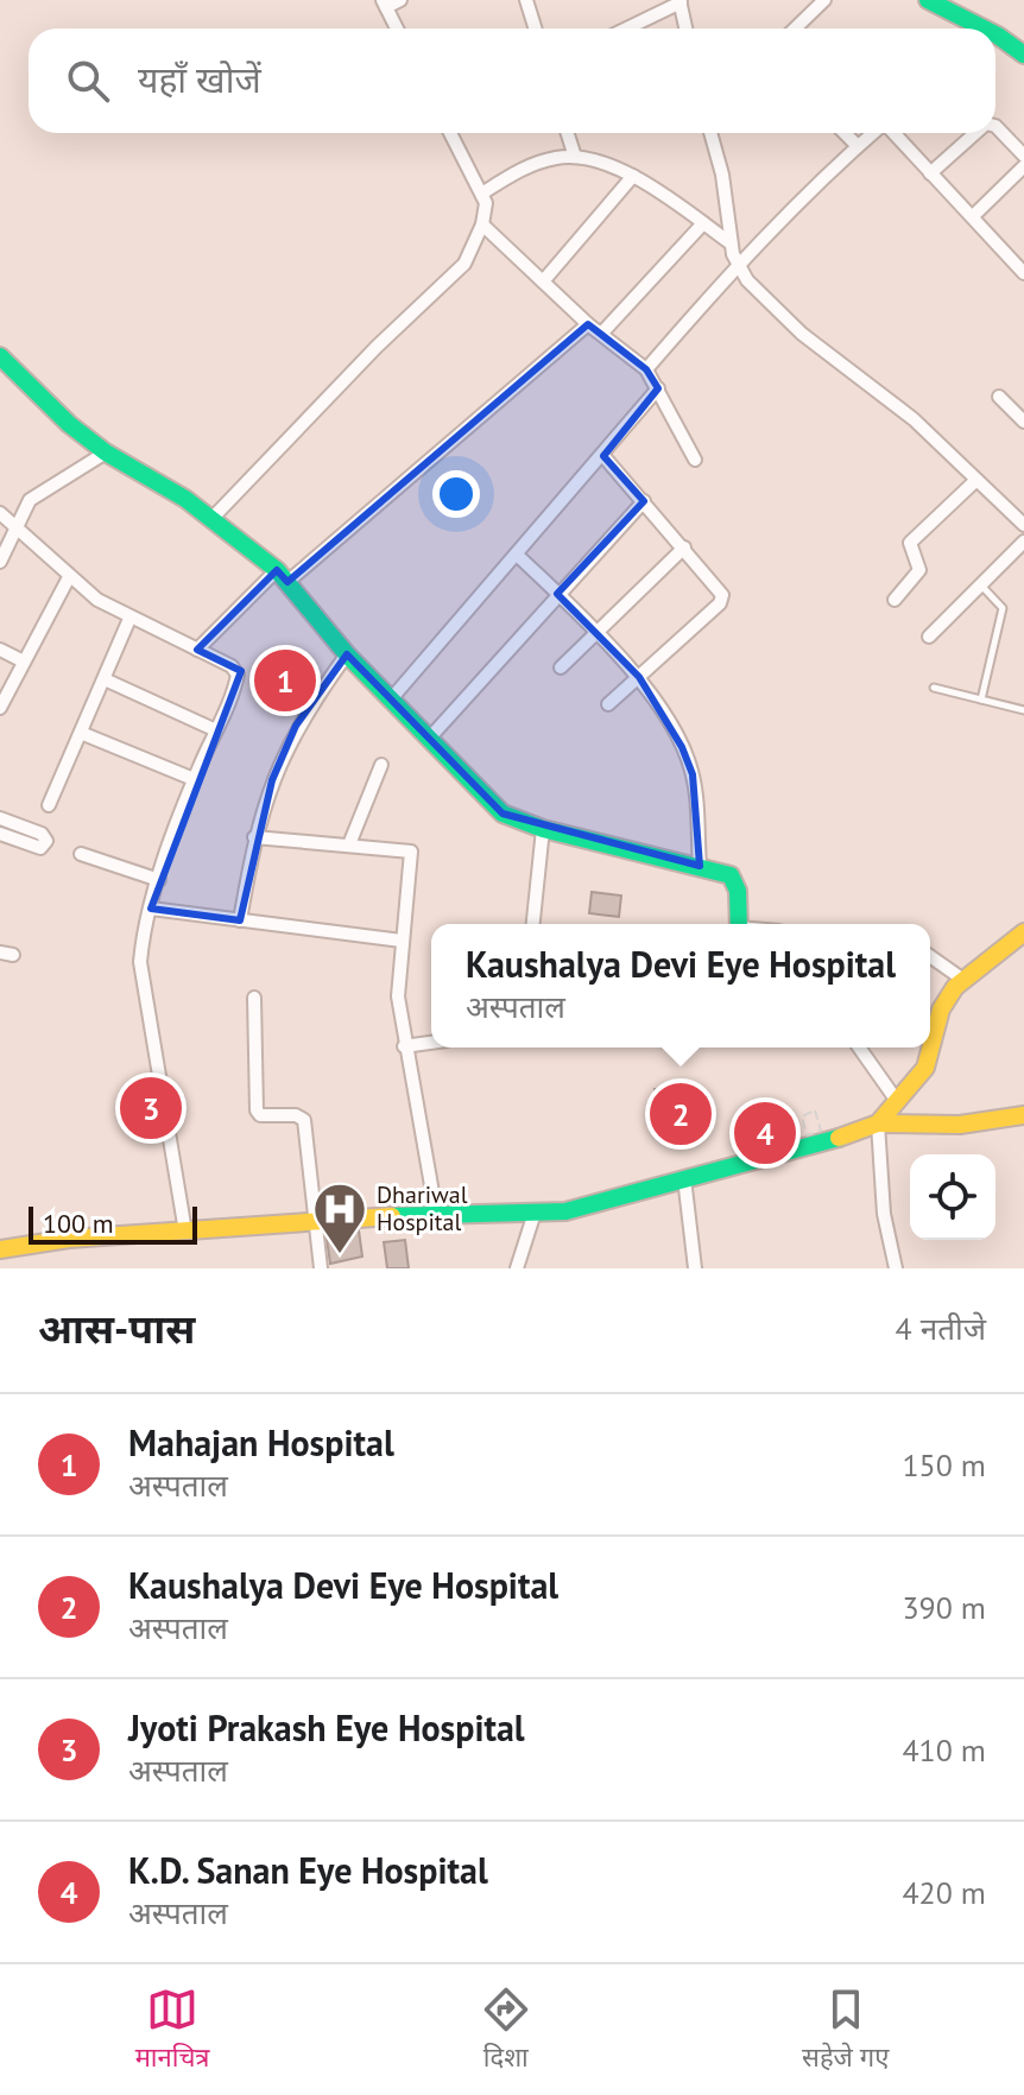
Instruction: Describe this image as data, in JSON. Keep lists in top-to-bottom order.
{
  "places": {
    "hospital": ["Dhariwal Hospital"]
  },
  "scale_bar": "100 m",
  "page": {
    "search": "यहाँ खोजें",
    "pins": [
      "1",
      "3",
      "2",
      "4"
    ],
    "popup": ["Kaushalya Devi Eye Hospital", "अस्पताल"],
    "scale": "100 m",
    "heading": ["आस-पास", "4 नतीजे"],
    "list": [
      {
        "mark": "1",
        "name": "Mahajan Hospital",
        "note": "अस्पताल",
        "value": "150 m"
      },
      {
        "mark": "2",
        "name": "Kaushalya Devi Eye Hospital",
        "note": "अस्पताल",
        "value": "390 m"
      },
      {
        "mark": "3",
        "name": "Jyoti Prakash Eye Hospital",
        "note": "अस्पताल",
        "value": "410 m"
      },
      {
        "mark": "4",
        "name": "K.D. Sanan Eye Hospital",
        "note": "अस्पताल",
        "value": "420 m"
      }
    ],
    "nav": ["मानचित्र", "दिशा", "सहेजे गए"]
  }
}
